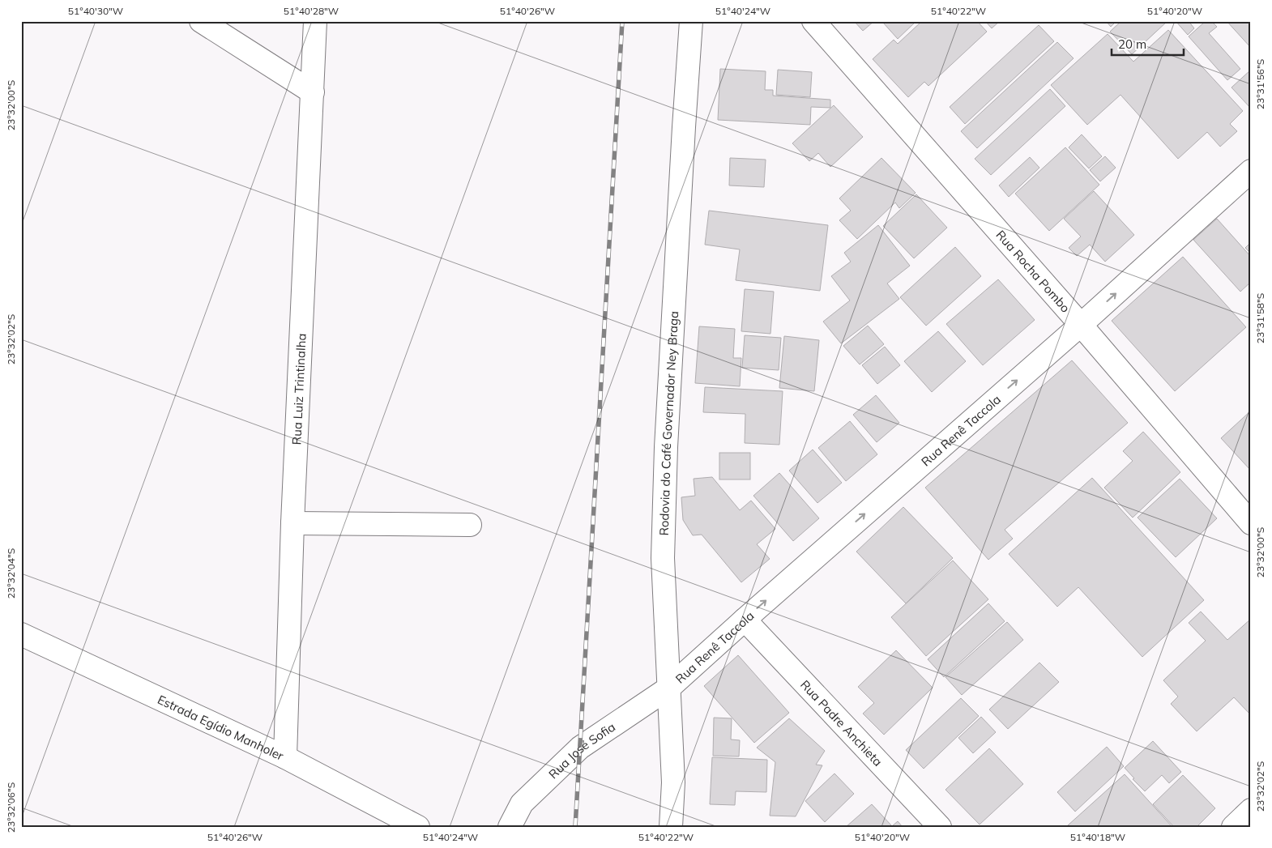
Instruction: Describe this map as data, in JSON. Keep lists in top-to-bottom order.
{
  "streets": {
    "street": [
      "Rua Rocha Pombo",
      "Rua Luiz Trintinalha",
      "Rodovia do Café Governador Ney Braga",
      "Rua Renê Taccola",
      "Rua Padre Anchieta",
      "Estrada Egídio Manholer",
      "Rua José Sofia"
    ]
  },
  "crossings": [
    ["Rua Rocha Pombo", "Rua Renê Taccola"],
    ["Rua Luiz Trintinalha", "Estrada Egídio Manholer"],
    ["Rodovia do Café Governador Ney Braga", "Rua Renê Taccola"],
    ["Rodovia do Café Governador Ney Braga", "Rua José Sofia"],
    ["Rua Renê Taccola", "Rua Padre Anchieta"],
    ["Rua Renê Taccola", "Rua José Sofia"]
  ],
  "one_way": ["Rua Renê Taccola"],
  "scale_bar": "20 m",
  "coordinates": [
    "51°40'30\"W",
    "51°40'28\"W",
    "51°40'26\"W",
    "51°40'24\"W",
    "51°40'22\"W",
    "51°40'20\"W",
    "23°31'56\"S",
    "23°32'00\"S",
    "23°31'58\"S",
    "23°32'02\"S",
    "23°32'04\"S",
    "23°32'06\"S",
    "51°40'18\"W"
  ]
}
